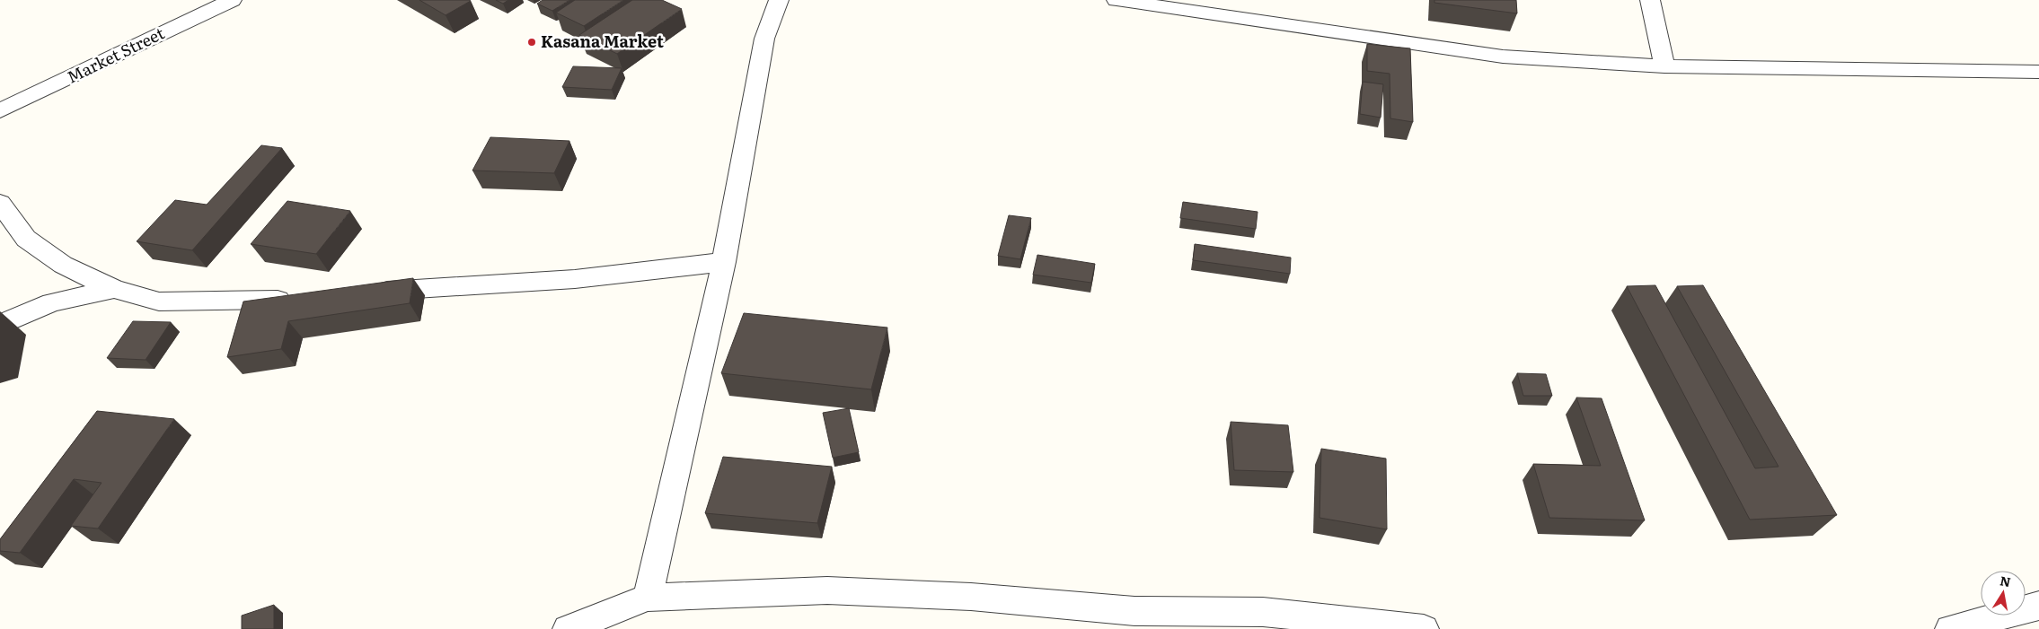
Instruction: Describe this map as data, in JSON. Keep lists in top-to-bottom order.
{
  "streets": {
    "street": ["Market Street"]
  },
  "places": ["Kasana Market"],
  "north": "top"
}
